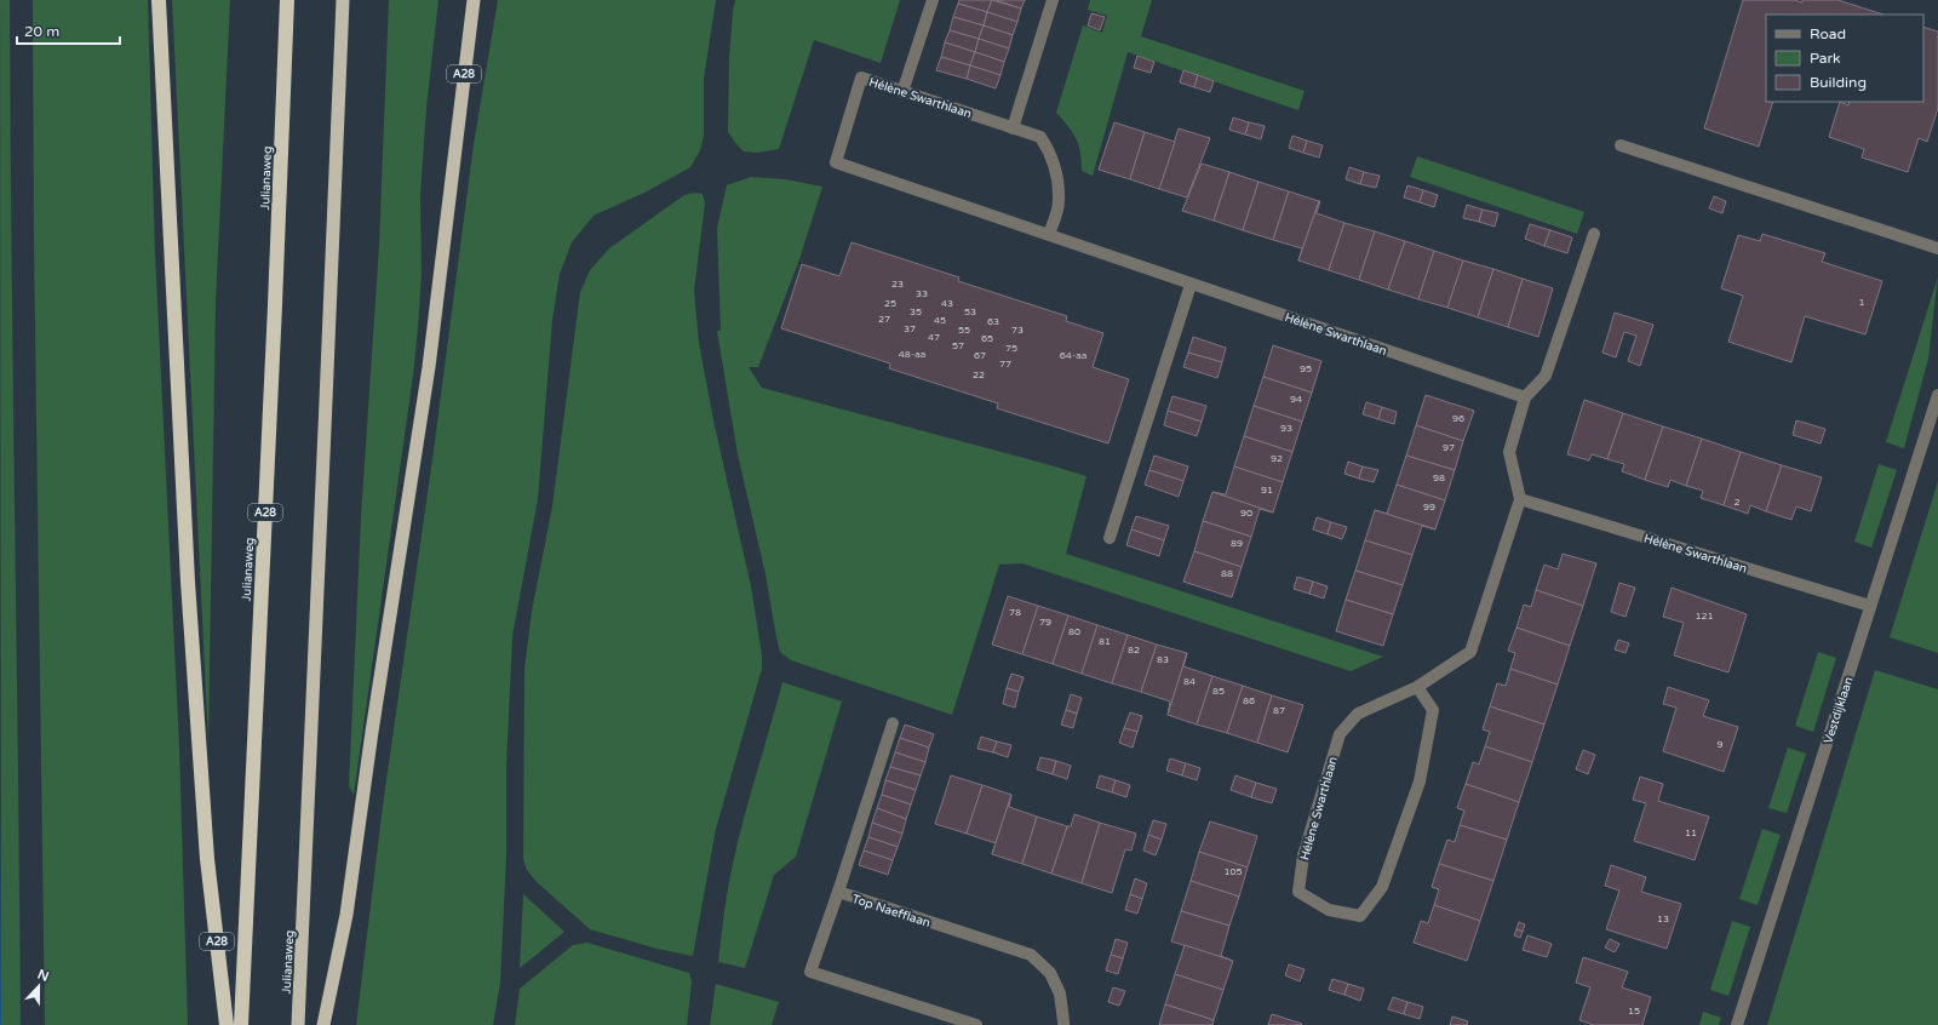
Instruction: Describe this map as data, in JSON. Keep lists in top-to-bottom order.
{
  "streets": {
    "highway": ["A28", "Julianaweg"],
    "street": ["Hélène Swarthlaan", "Vestdijklaan", "Top Naefflaan"]
  },
  "crossings": [
    ["Hélène Swarthlaan", "Vestdijklaan"]
  ],
  "house_numbers": [
    "23",
    "33",
    "1",
    "25",
    "43",
    "35",
    "53",
    "27",
    "45",
    "63",
    "37",
    "55",
    "73",
    "47",
    "65",
    "57",
    "75",
    "48-aa",
    "67",
    "64-aa",
    "77",
    "95",
    "22",
    "94",
    "96",
    "93",
    "97",
    "92",
    "98",
    "91",
    "2",
    "99",
    "90",
    "89",
    "88",
    "78",
    "121",
    "79",
    "80",
    "81",
    "82",
    "83",
    "84",
    "85",
    "86",
    "87",
    "9",
    "11",
    "105",
    "13",
    "15"
  ],
  "legend": ["Road", "Park", "Building"],
  "scale_bar": "20 m",
  "north": "top"
}
